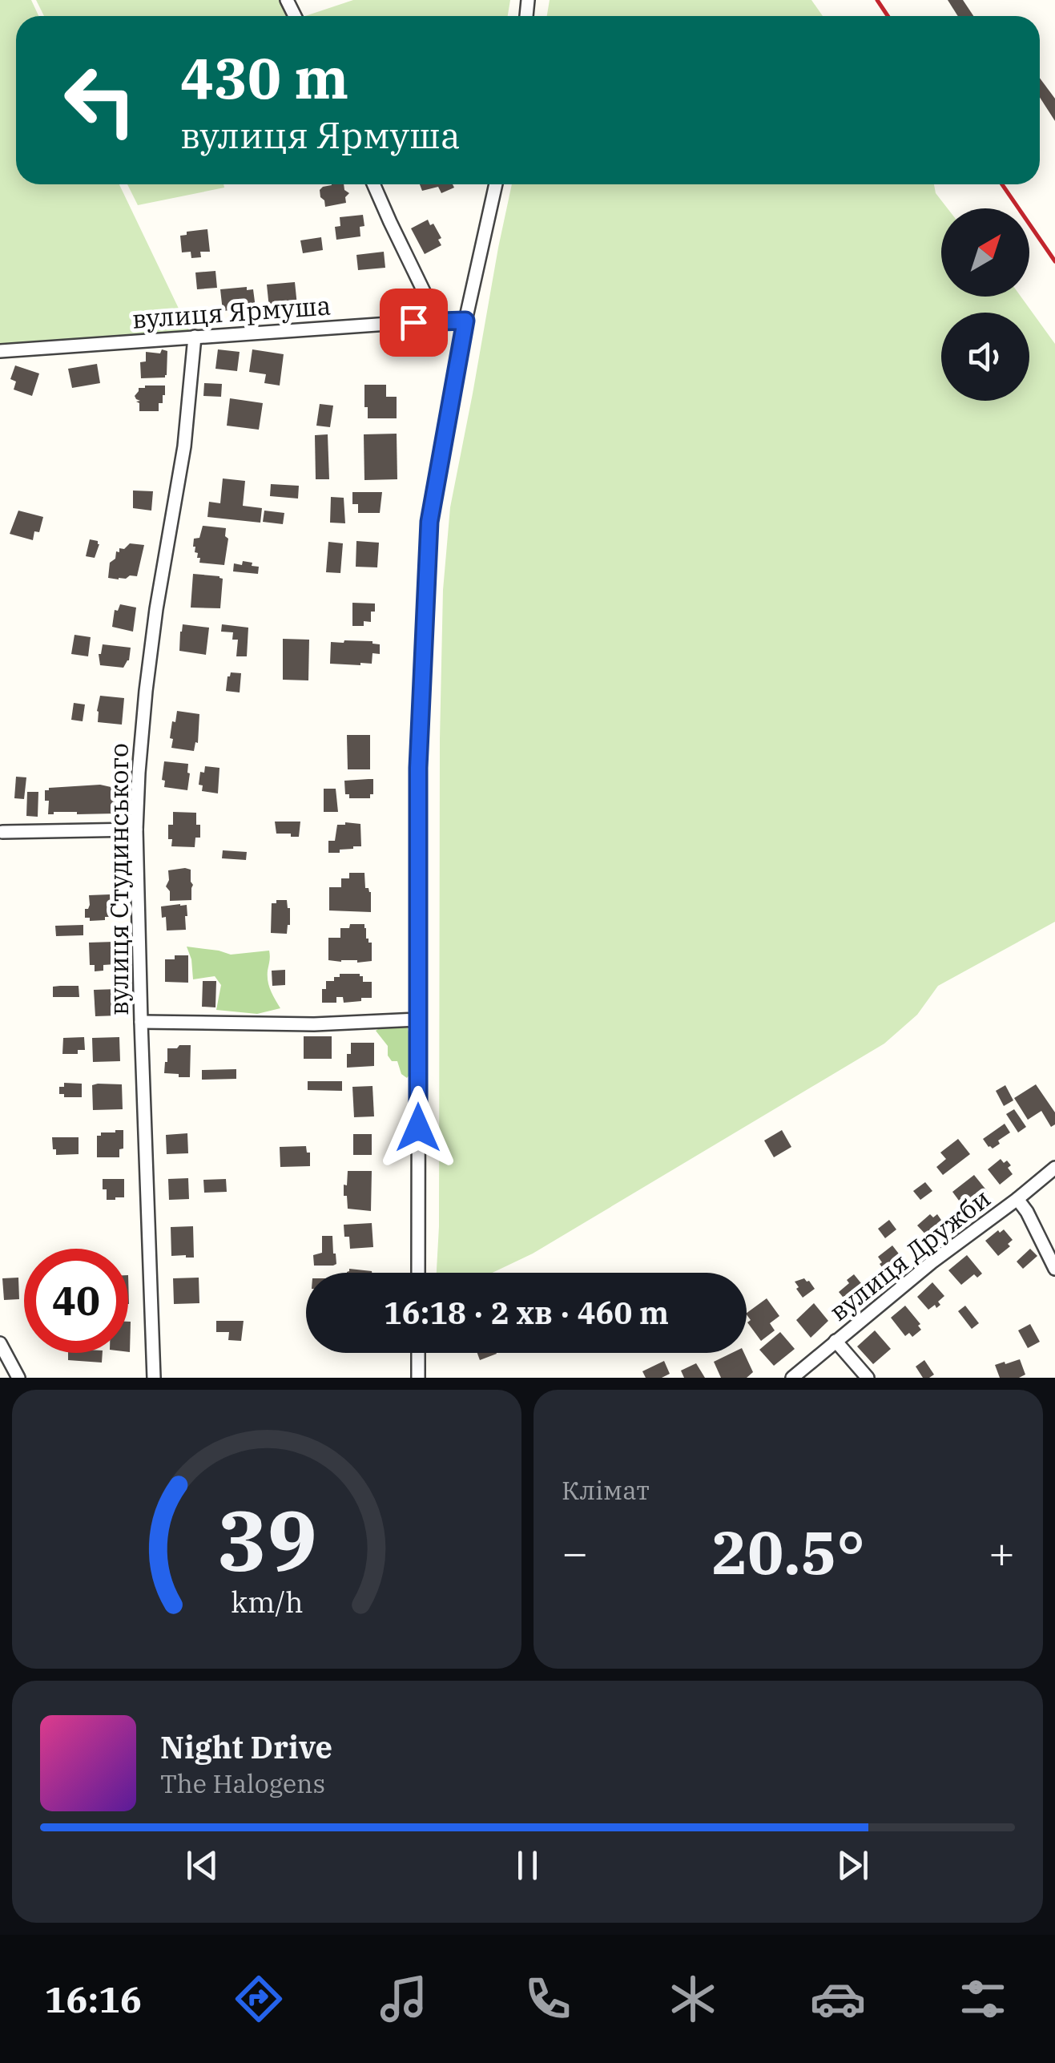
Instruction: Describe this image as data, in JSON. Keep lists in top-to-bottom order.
{
  "streets": {
    "street": ["вулиця Ярмуша", "вулиця Студинського", "вулиця Дружби"]
  },
  "crossings": [
    ["вулиця Ярмуша", "вулиця Студинського"]
  ],
  "north": "top right",
  "page": {
    "turn": ["430 m", "вулиця Ярмуша"],
    "limit": "40",
    "trip": "16:18 · 2 хв · 460 m",
    "tile": "Клімат",
    "heat": ["−", "20.5°", "+"],
    "song": ["Night Drive", "The Halogens"],
    "tabs": "16:16",
    "gauge": ["39", "km/h"]
  }
}
